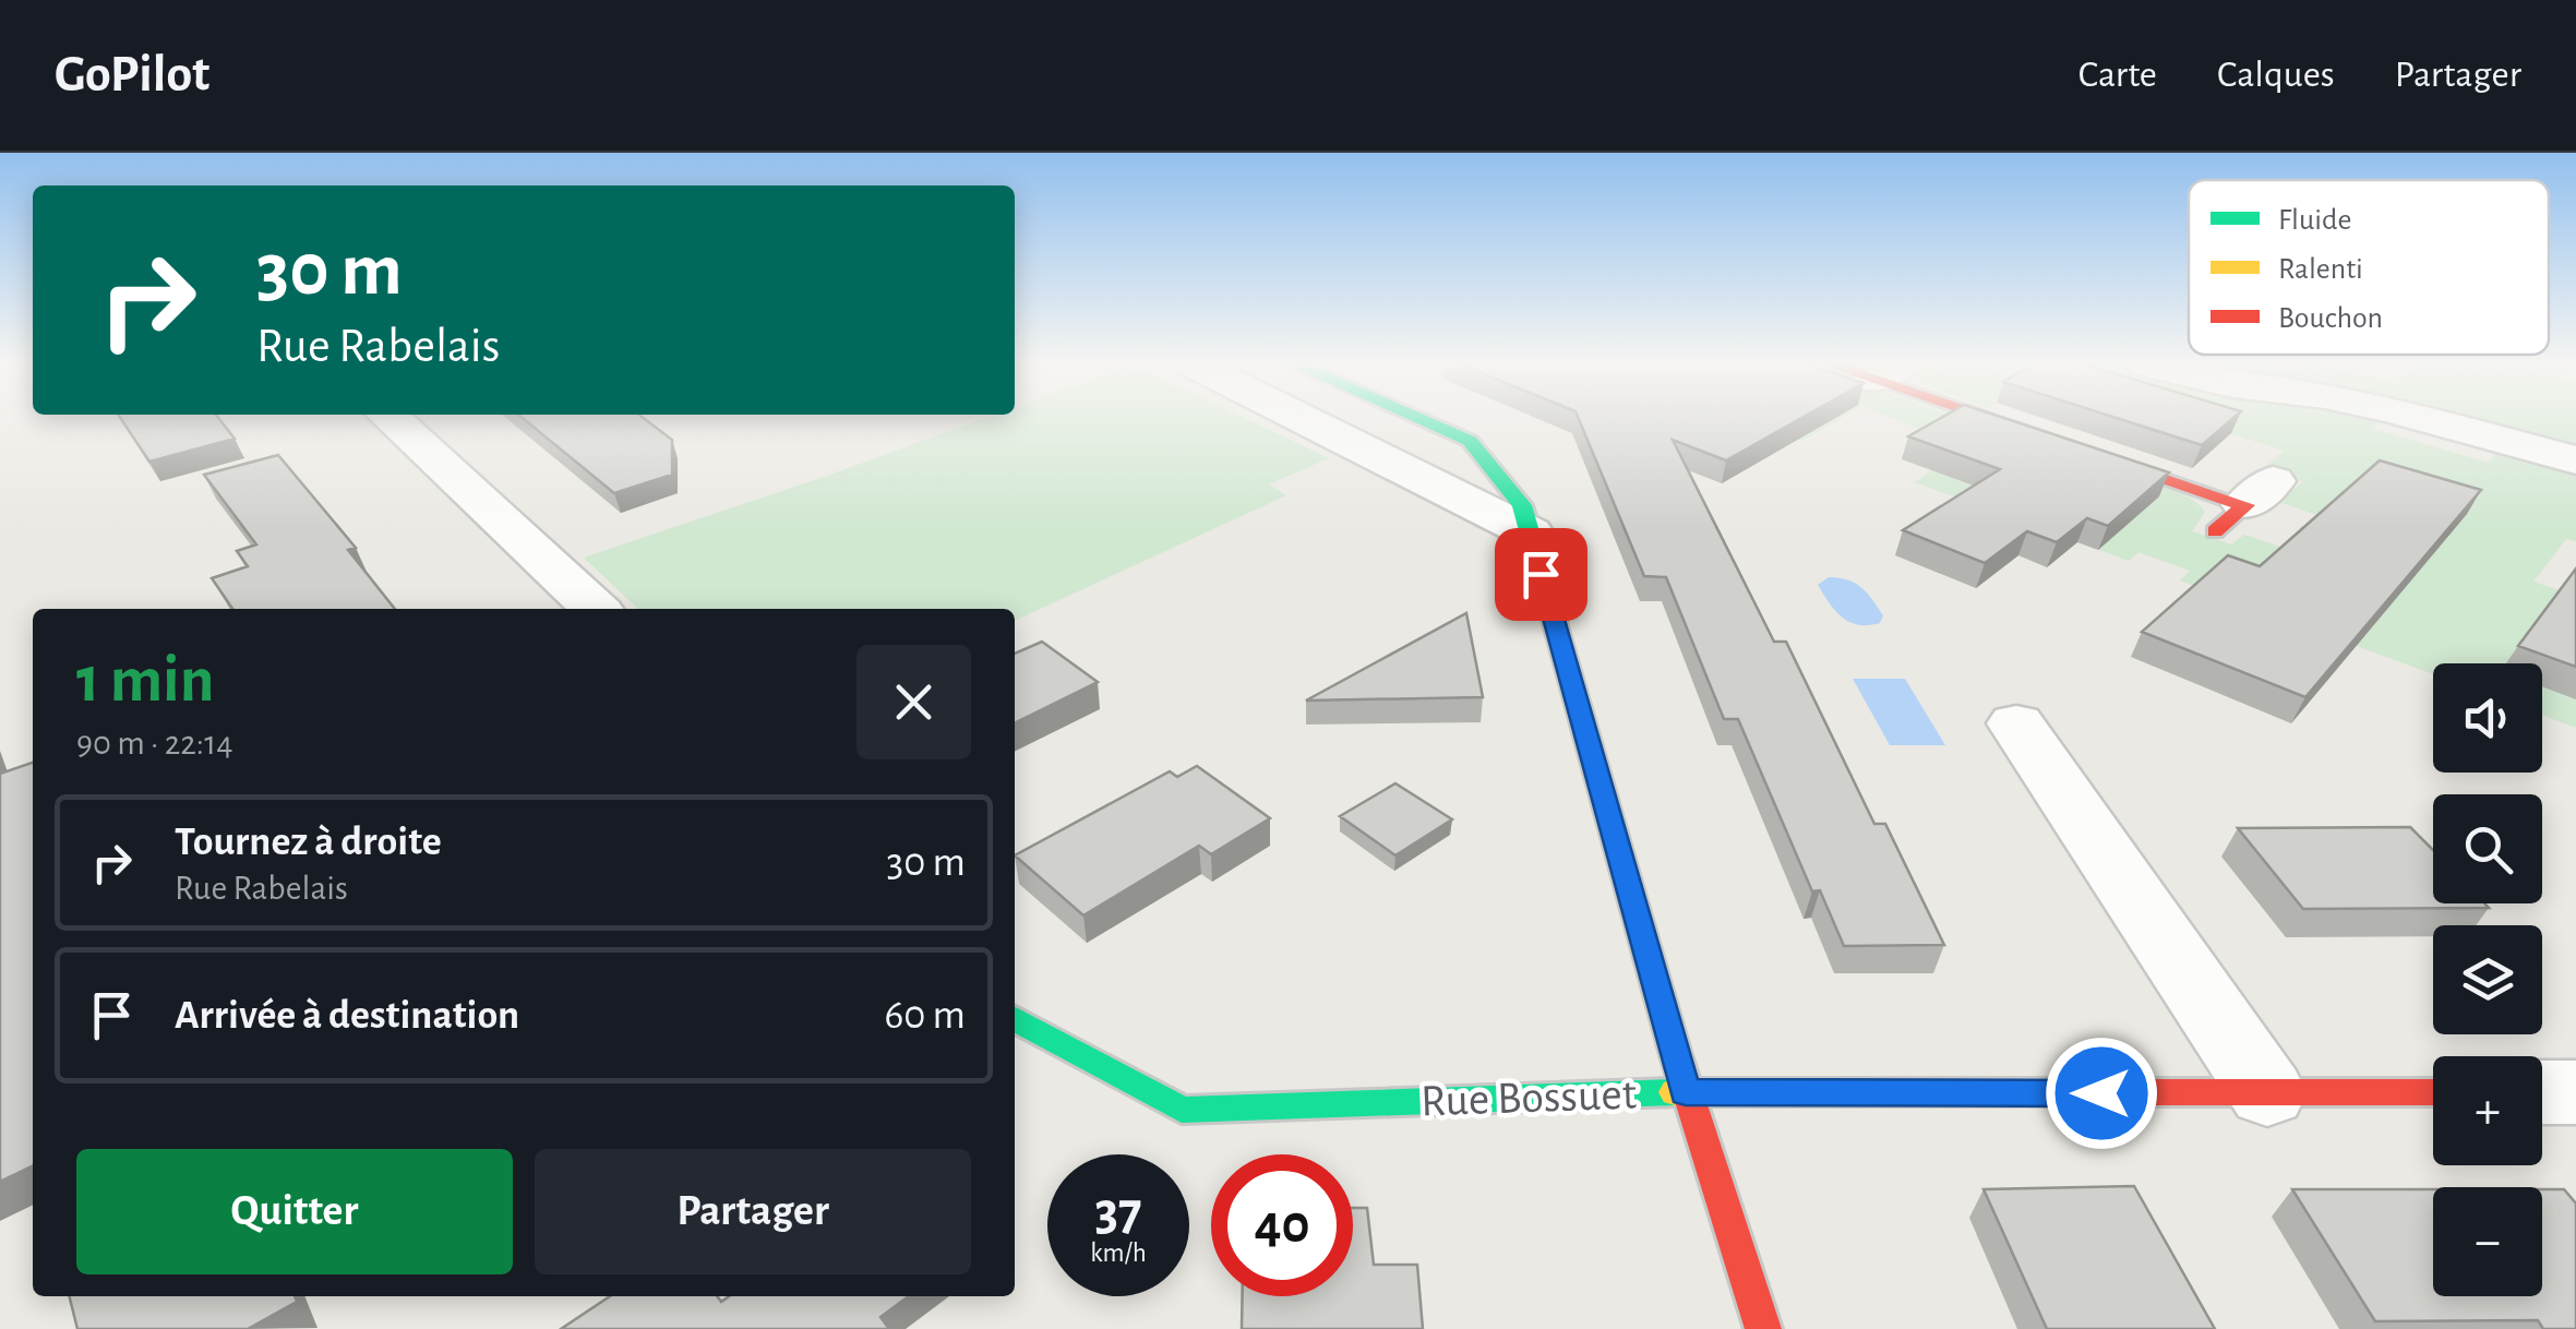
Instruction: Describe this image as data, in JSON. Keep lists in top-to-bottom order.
{
  "streets": {
    "street": ["Rue Bossuet"]
  },
  "legend": ["Fluide", "Ralenti", "Bouchon"],
  "page": {
    "header": "GoPilot",
    "nav": ["Carte", "Calques", "Partager"],
    "turn": ["30 m", "Rue Rabelais"],
    "heading": ["1 min", "90 m · 22:14"],
    "map_buttons": ["+", "−"],
    "list": [
      {
        "name": "Tournez à droite",
        "note": "Rue Rabelais",
        "value": "30 m"
      },
      {
        "name": "Arrivée à destination",
        "value": "60 m"
      }
    ],
    "buttons": ["Quitter", "Partager"],
    "speed": "37 km/h",
    "limit": "40"
  }
}
